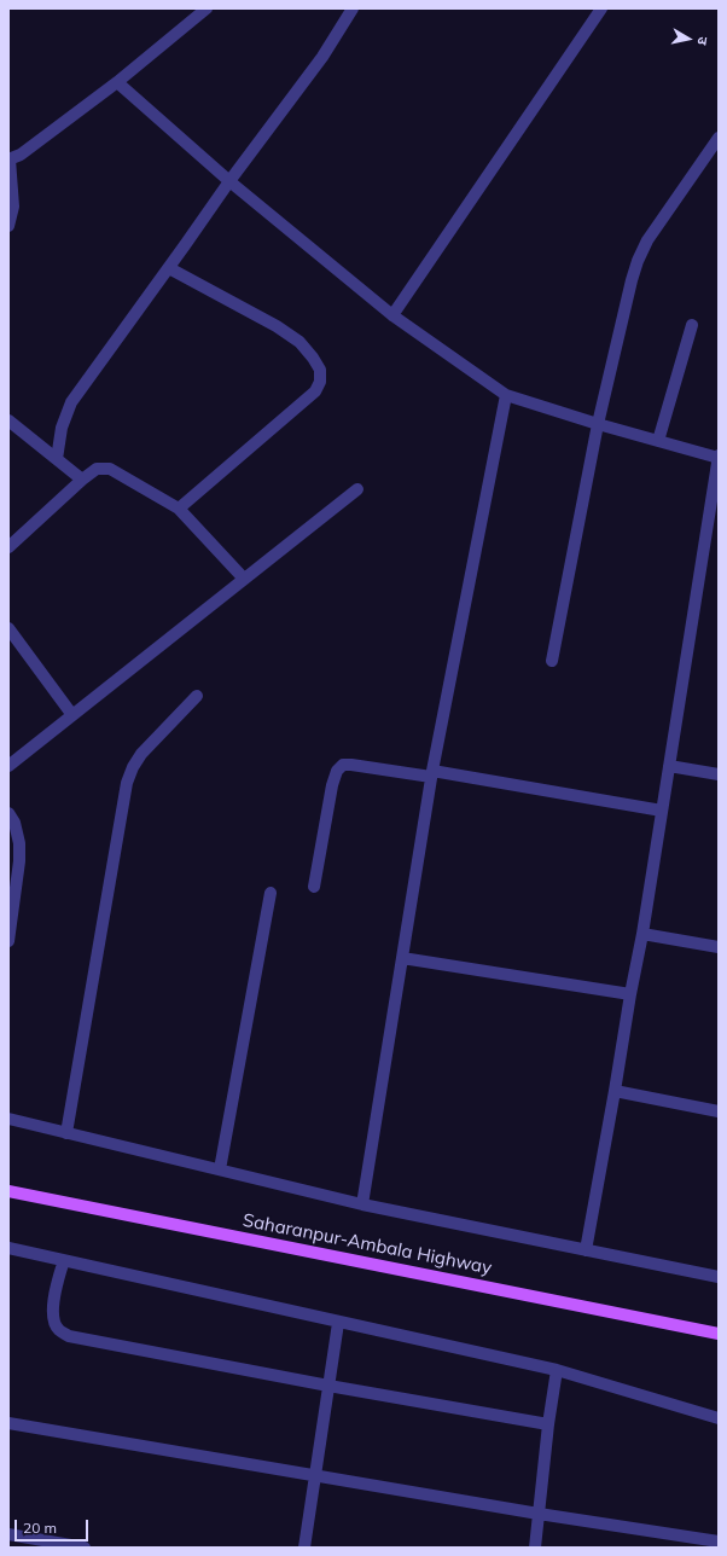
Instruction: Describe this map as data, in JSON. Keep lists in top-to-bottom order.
{
  "streets": {
    "main road": ["Saharanpur-Ambala Highway"]
  },
  "scale_bar": "20 m",
  "north": "right"
}
